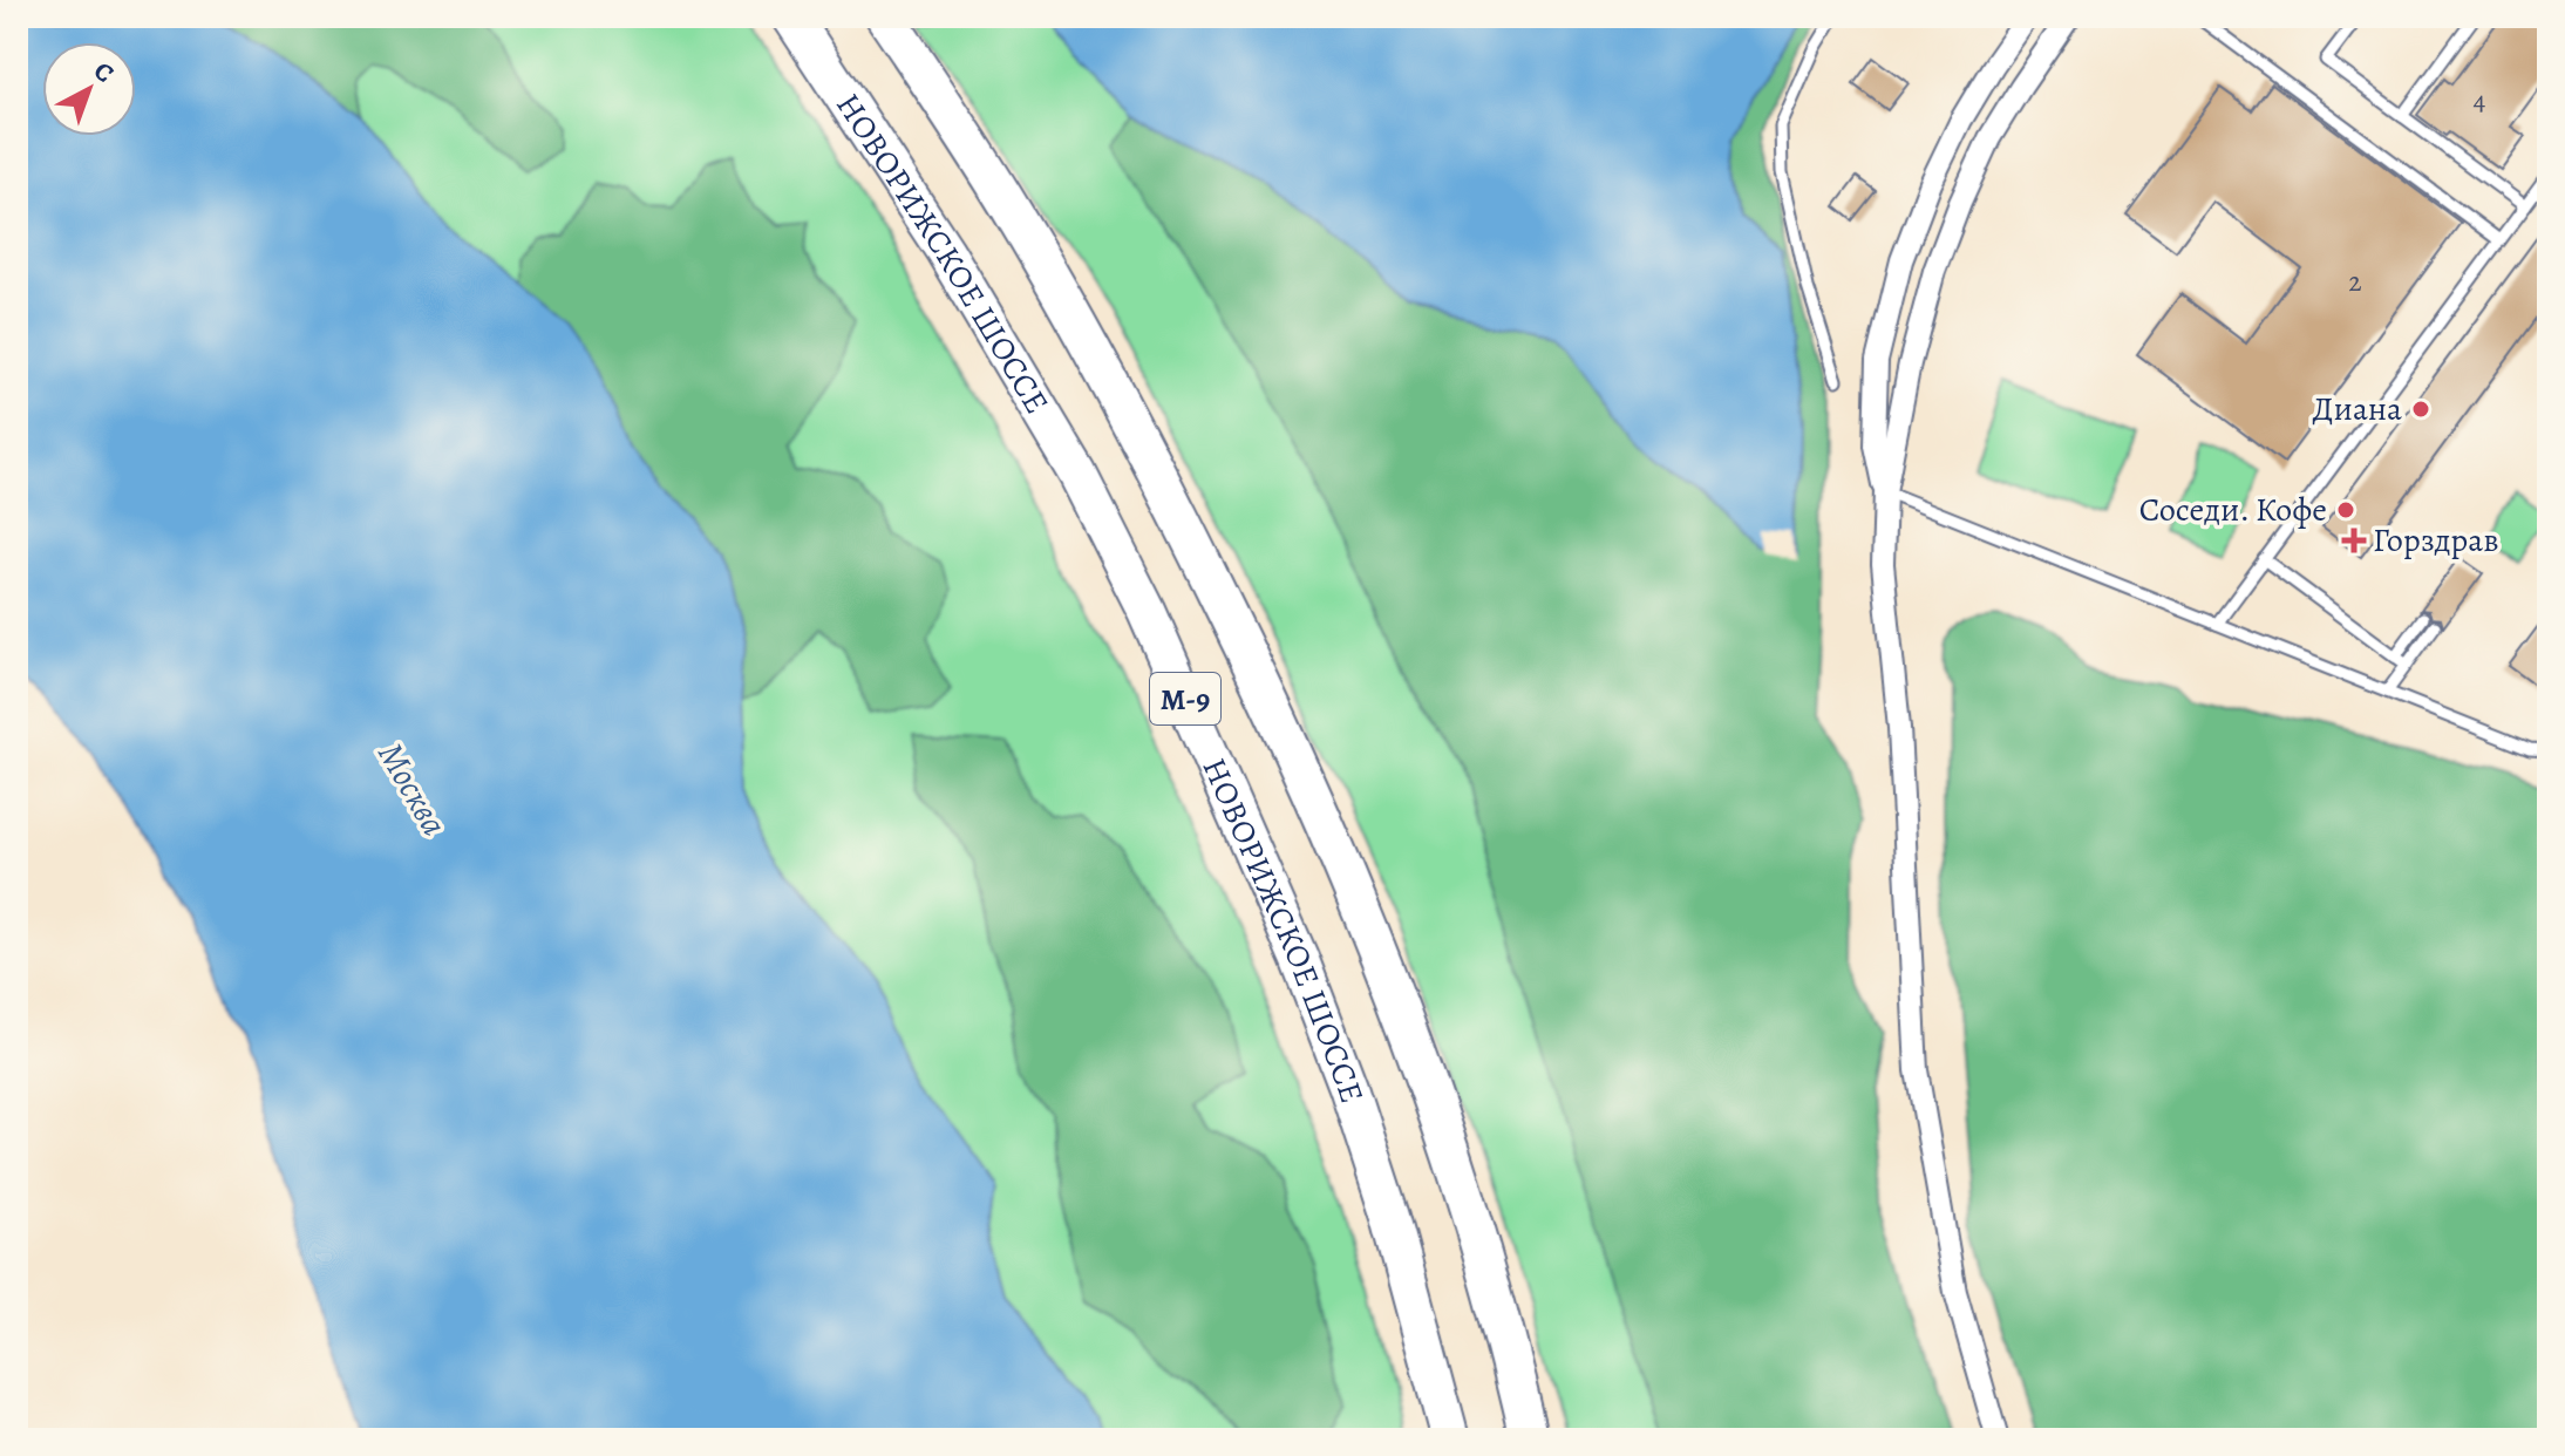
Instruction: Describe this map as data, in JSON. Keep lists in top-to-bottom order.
{
  "streets": {
    "highway": ["НОВОРИЖСКОЕ ШОССЕ", "М-9"]
  },
  "water": ["Москва"],
  "places": {
    "other": ["Диана", "Соседи. Кофе"],
    "health": ["Горздрав"]
  },
  "house_numbers": ["4", "2"],
  "north": "top right"
}
